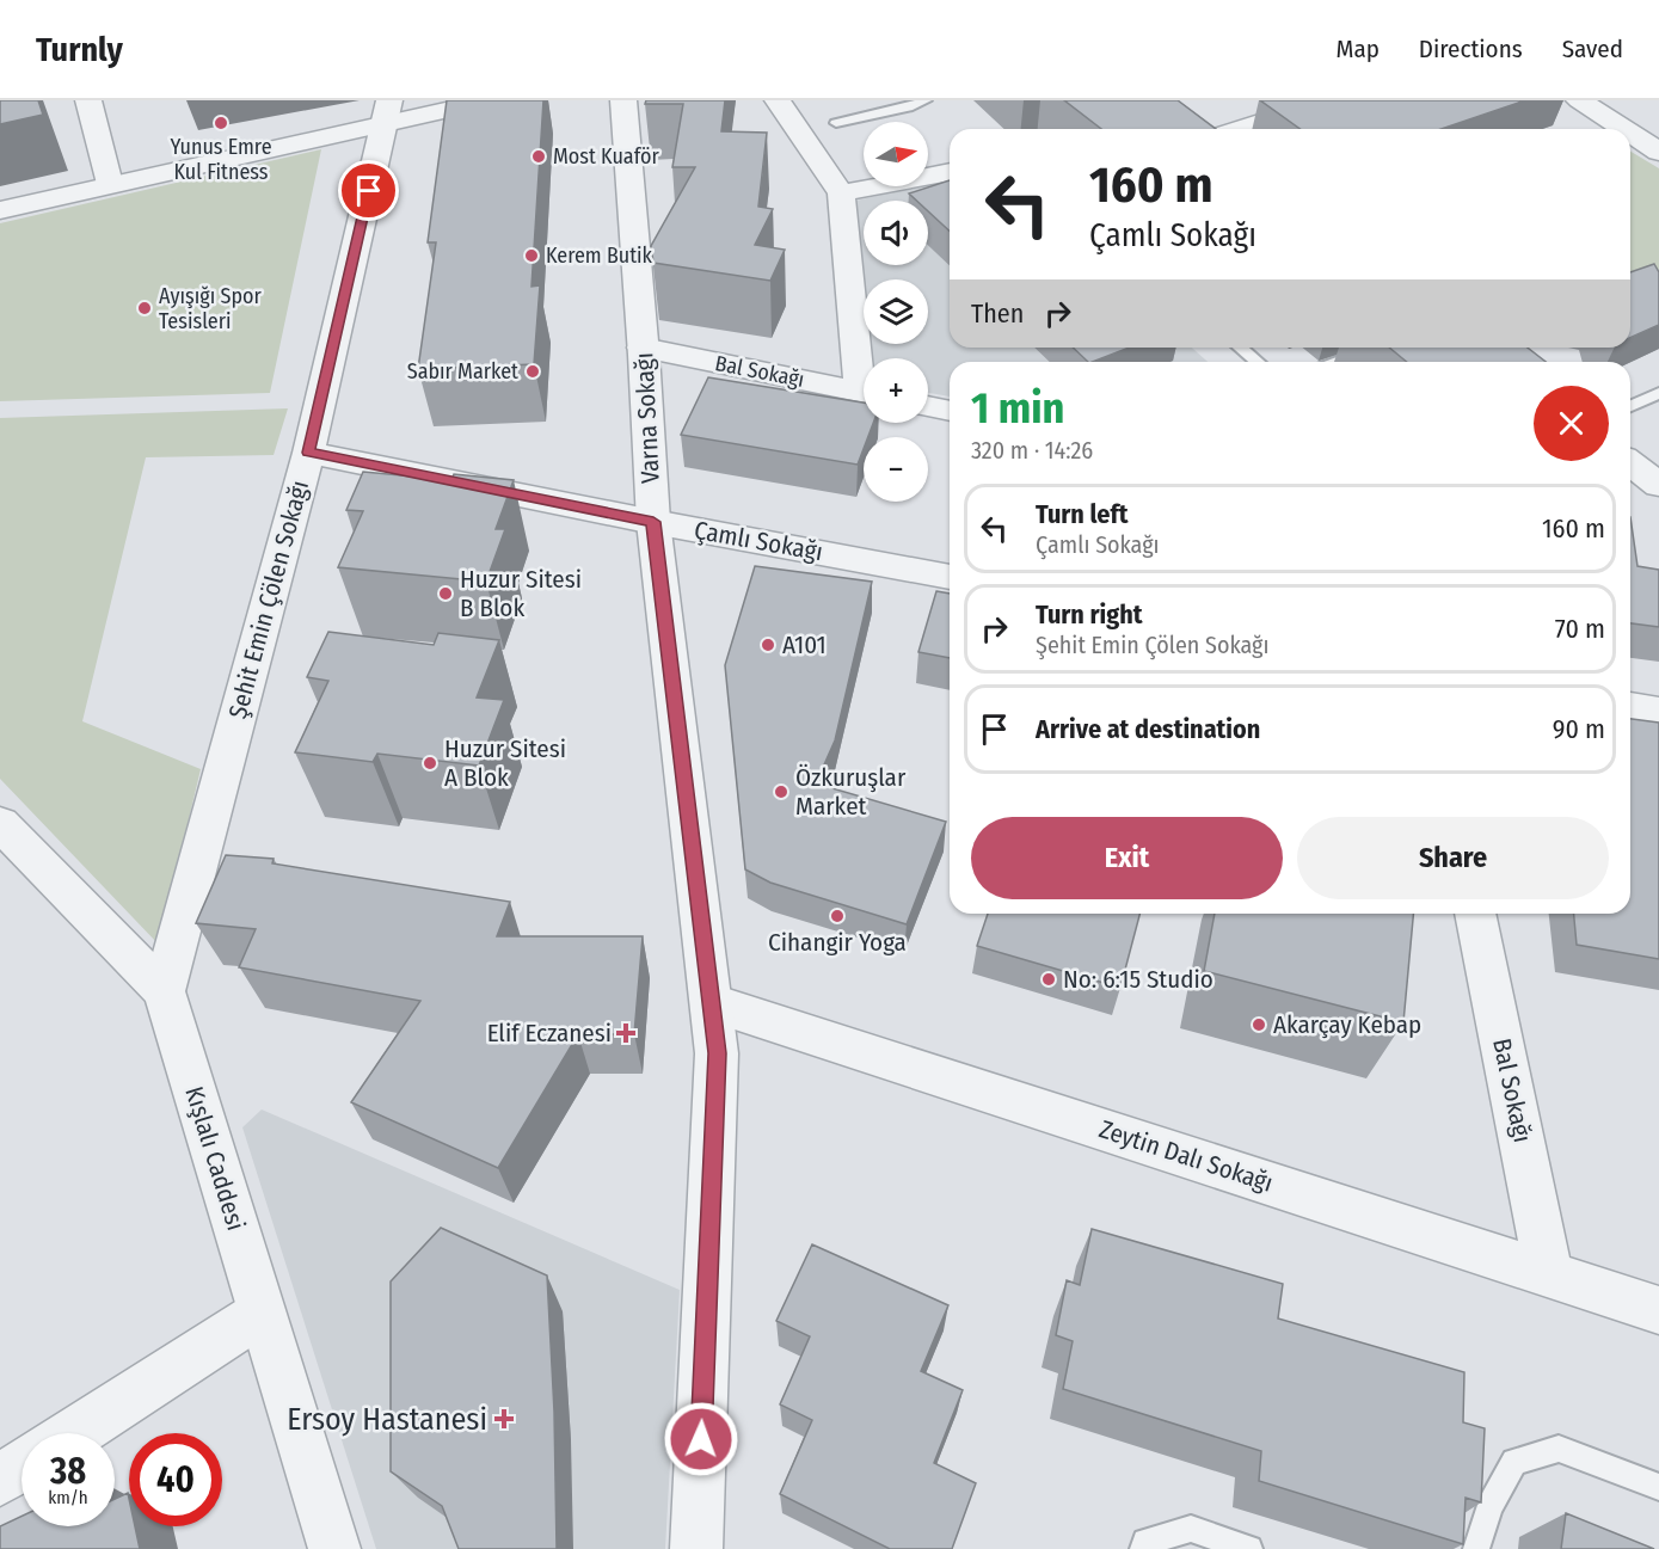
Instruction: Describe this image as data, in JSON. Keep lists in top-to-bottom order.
{
  "streets": {
    "street": [
      "Bal Sokağı",
      "Varna Sokağı",
      "Çamlı Sokağı",
      "Şehit Emin Çölen Sokağı",
      "Zeytin Dalı Sokağı",
      "Kışlalı Caddesi"
    ]
  },
  "crossings": [
    ["Bal Sokağı", "Varna Sokağı"],
    ["Bal Sokağı", "Zeytin Dalı Sokağı"],
    ["Varna Sokağı", "Çamlı Sokağı"],
    ["Varna Sokağı", "Zeytin Dalı Sokağı"],
    ["Çamlı Sokağı", "Şehit Emin Çölen Sokağı"],
    ["Şehit Emin Çölen Sokağı", "Kışlalı Caddesi"]
  ],
  "places": {
    "other": [
      "Yunus Emre Kul Fitness",
      "Most Kuaför",
      "Kerem Butik",
      "Ayışığı Spor Tesisleri",
      "Sabır Market",
      "Huzur Sitesi B Blok",
      "A101",
      "Huzur Sitesi A Blok",
      "Özkuruşlar Market",
      "Cihangir Yoga",
      "No: 6:15 Studio",
      "Akarçay Kebap"
    ],
    "health": ["Elif Eczanesi", "Ersoy Hastanesi"]
  },
  "north": "right",
  "page": {
    "header": "Turnly",
    "nav": ["Map", "Directions", "Saved"],
    "map_buttons": ["+", "−"],
    "turn": ["160 m", "Çamlı Sokağı"],
    "then": "Then",
    "heading": ["1 min", "320 m · 14:26"],
    "list": [
      {
        "name": "Turn left",
        "note": "Çamlı Sokağı",
        "value": "160 m"
      },
      {
        "name": "Turn right",
        "note": "Şehit Emin Çölen Sokağı",
        "value": "70 m"
      },
      {
        "name": "Arrive at destination",
        "value": "90 m"
      }
    ],
    "buttons": ["Exit", "Share"],
    "speed": "38 km/h",
    "limit": "40"
  }
}
